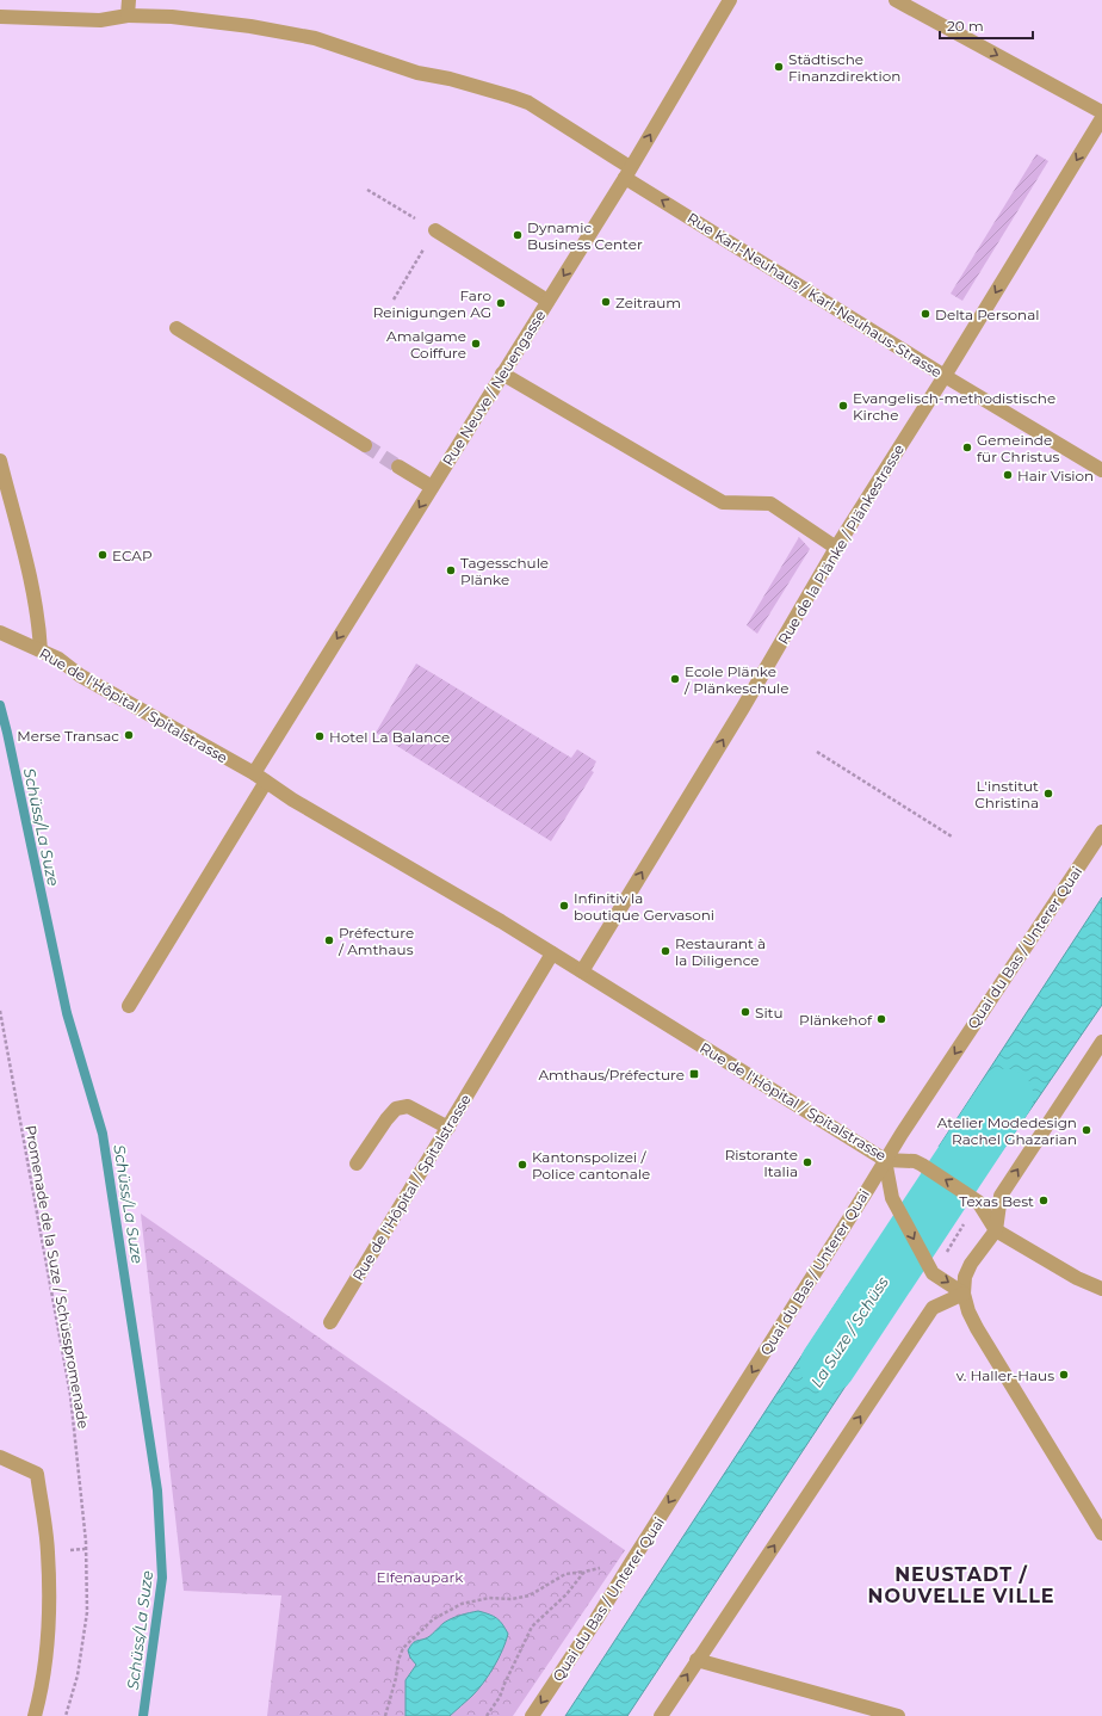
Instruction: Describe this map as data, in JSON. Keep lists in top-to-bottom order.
{
  "streets": {
    "street": [
      "Rue Karl-Neuhaus / Karl-Neuhaus-Strasse",
      "Rue Neuve / Neuengasse",
      "Rue de la Plänke / Plänkestrasse",
      "Rue de l'Hôpital / Spitalstrasse",
      "Quai du Bas / Unterer Quai"
    ],
    "path": ["Promenade de la Suze / Schüsspromenade"]
  },
  "crossings": [
    ["Rue Karl-Neuhaus / Karl-Neuhaus-Strasse", "Rue Neuve / Neuengasse"],
    ["Rue Karl-Neuhaus / Karl-Neuhaus-Strasse", "Rue de la Plänke / Plänkestrasse"],
    ["Rue Neuve / Neuengasse", "Rue de l'Hôpital / Spitalstrasse"],
    ["Rue de la Plänke / Plänkestrasse", "Rue de l'Hôpital / Spitalstrasse"],
    ["Rue de l'Hôpital / Spitalstrasse", "Quai du Bas / Unterer Quai"]
  ],
  "districts": ["NEUSTADT / NOUVELLE VILLE"],
  "water": ["Schüss/La Suze", "La Suze / Schüss"],
  "parks": ["Elfenaupark"],
  "places": {
    "other": [
      "Städtische Finanzdirektion",
      "Dynamic Business Center",
      "Zeitraum",
      "Faro Reinigungen AG",
      "Delta Personal",
      "Amalgame Coiffure",
      "Evangelisch-methodistische Kirche",
      "Gemeinde für Christus",
      "Hair Vision",
      "ECAP",
      "Tagesschule Plänke",
      "Ecole Plänke / Plänkeschule",
      "Merse Transac",
      "Hotel La Balance",
      "L'institut Christina",
      "Infinitiv la boutique Gervasoni",
      "Préfecture / Amthaus",
      "Restaurant à la Diligence",
      "Situ",
      "Plänkehof",
      "Atelier Modedesign Rachel Ghazarian",
      "Ristorante Italia",
      "Kantonspolizei / Police cantonale",
      "Texas Best",
      "v. Haller-Haus"
    ],
    "transit": ["Amthaus/Préfecture"]
  },
  "scale_bar": "20 m"
}
